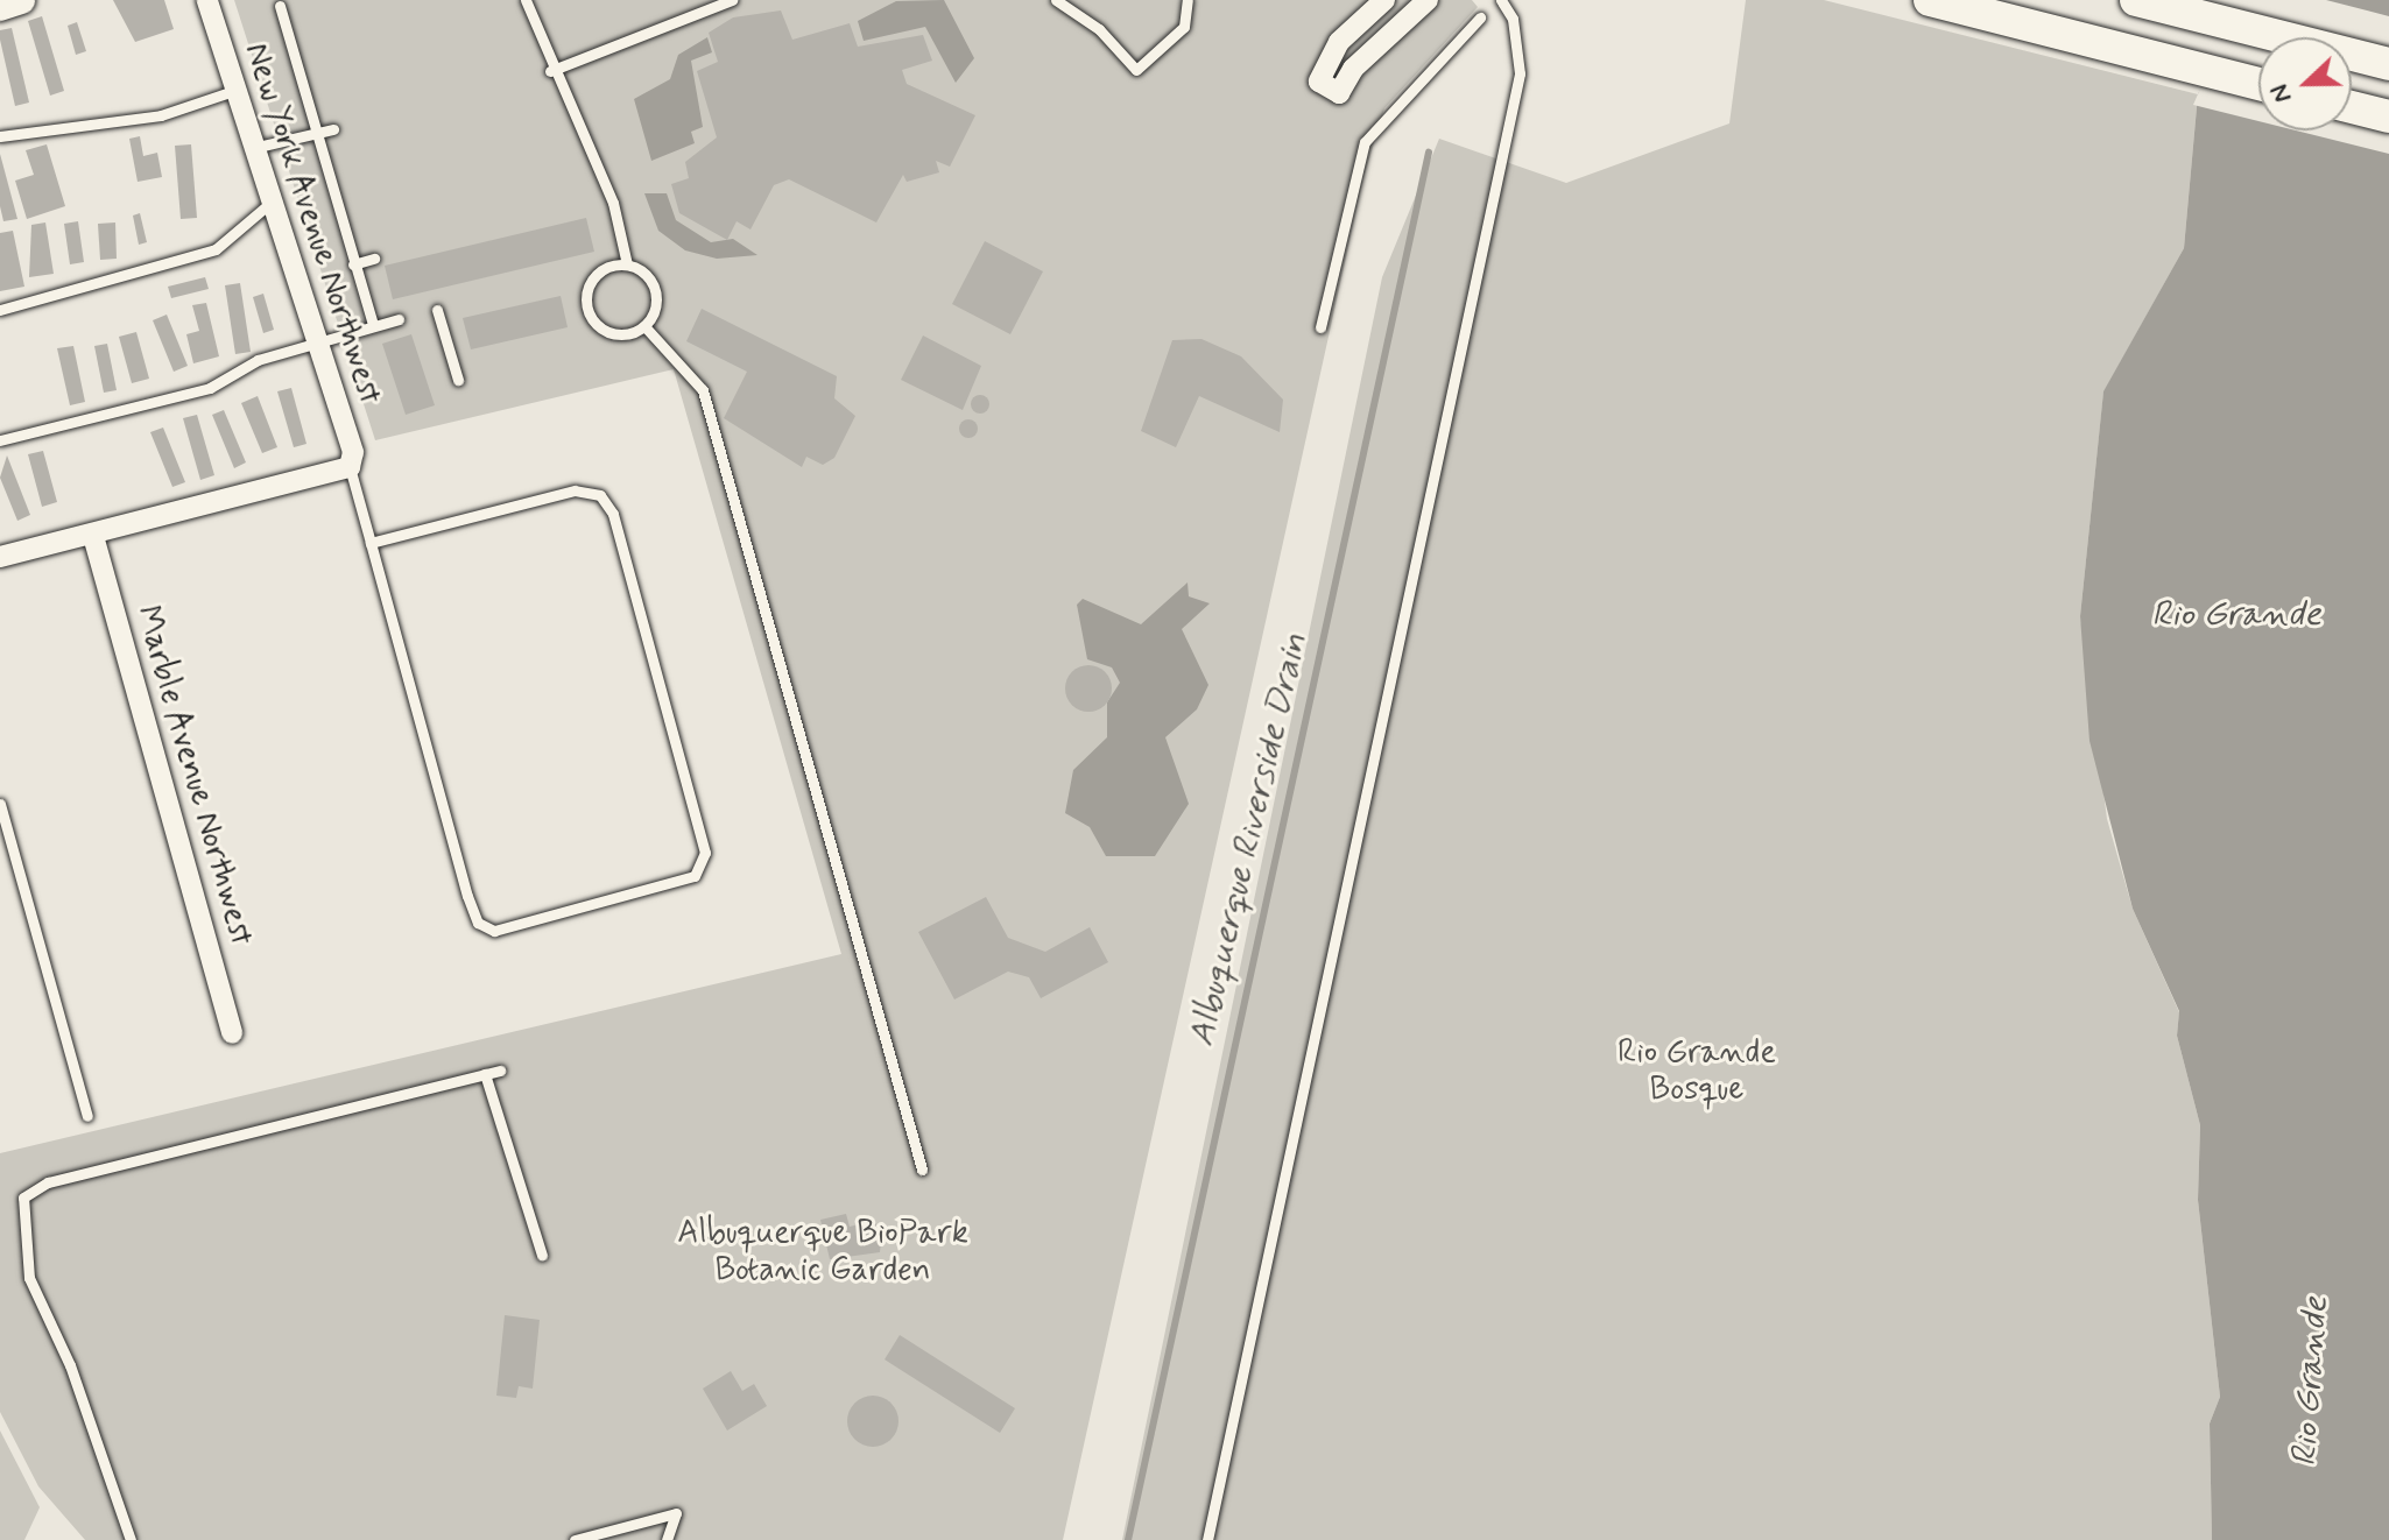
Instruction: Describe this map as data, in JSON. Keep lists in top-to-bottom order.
{
  "streets": {
    "street": ["New York Avenue Northwest", "Marble Avenue Northwest"]
  },
  "water": ["Rio Grande", "Albuquerque Riverside Drain"],
  "parks": ["Rio Grande Bosque", "Albuquerque BioPark Botanic Garden"],
  "north": "left"
}
